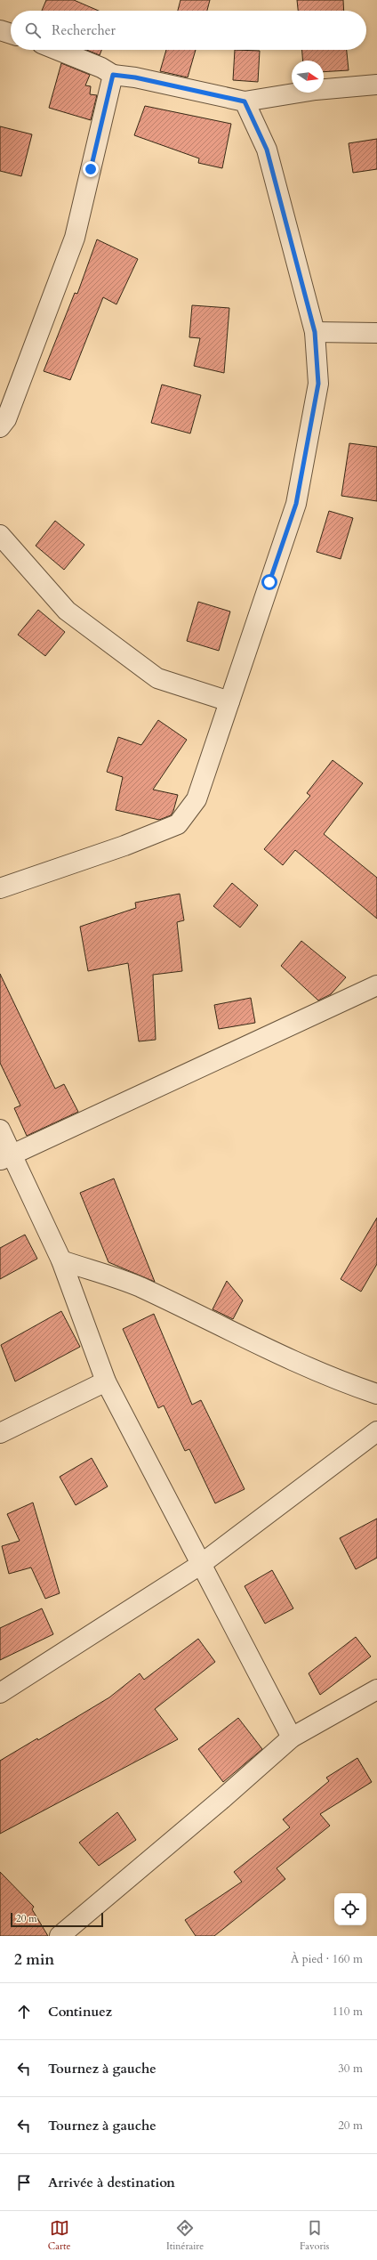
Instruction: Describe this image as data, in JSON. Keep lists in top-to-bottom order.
{
  "scale_bar": "20 m",
  "north": "right",
  "page": {
    "search": "Rechercher",
    "scale": "20 m",
    "heading": ["2 min", "À pied · 160 m"],
    "list": [
      ["Continuez", "110 m"],
      ["Tournez à gauche", "30 m"],
      ["Tournez à gauche", "20 m"],
      "Arrivée à destination"
    ],
    "nav": ["Carte", "Itinéraire", "Favoris"]
  }
}
